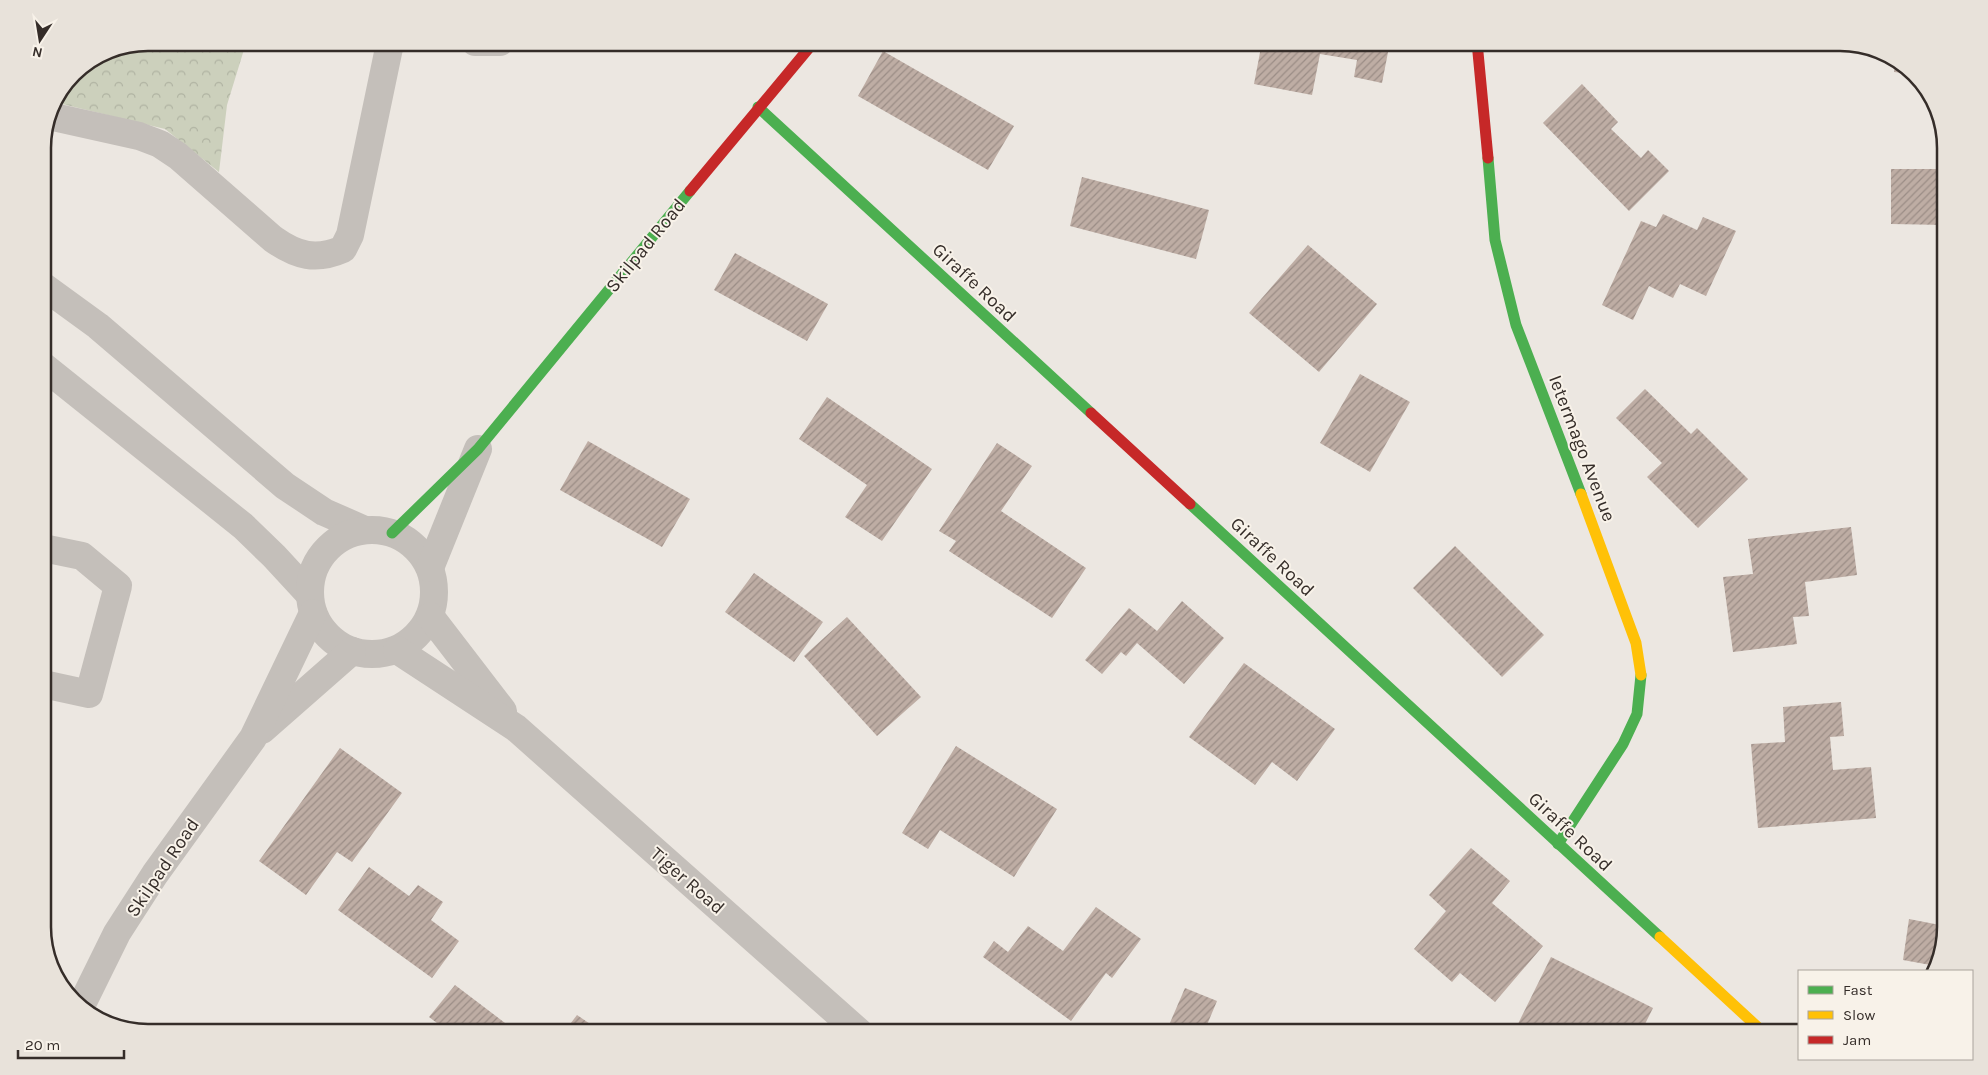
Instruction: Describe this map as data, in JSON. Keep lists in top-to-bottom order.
{
  "streets": {
    "street": [
      "Skilpad Road",
      "Giraffe Road",
      "Ietermago Avenue",
      "Tiger Road"
    ]
  },
  "crossings": [
    ["Skilpad Road", "Giraffe Road"],
    ["Skilpad Road", "Tiger Road"],
    ["Giraffe Road", "Ietermago Avenue"]
  ],
  "legend": ["Fast", "Slow", "Jam"],
  "scale_bar": "20 m",
  "north": "bottom"
}
